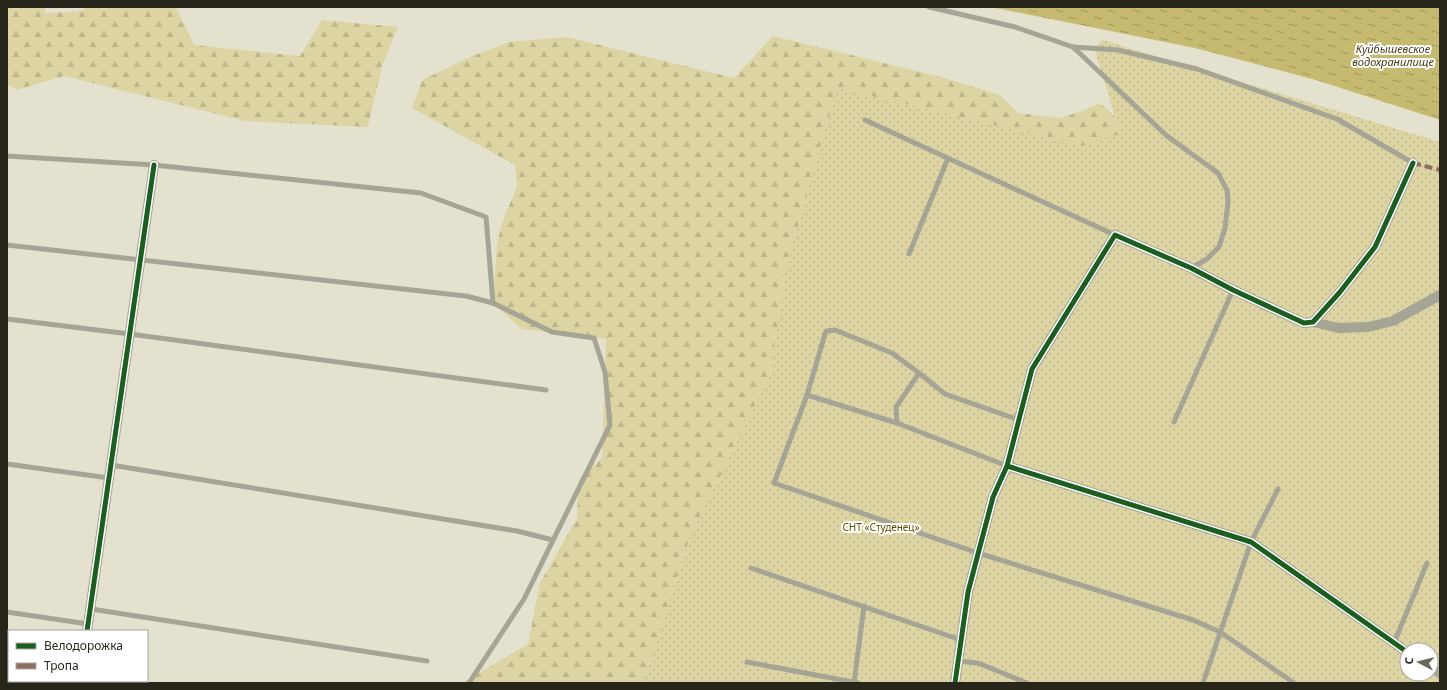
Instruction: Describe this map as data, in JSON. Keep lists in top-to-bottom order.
{
  "water": ["Куйбышевское водохранилище"],
  "parks": ["СНТ «Студенец»"],
  "legend": ["Велодорожка", "Тропа"],
  "north": "left"
}
